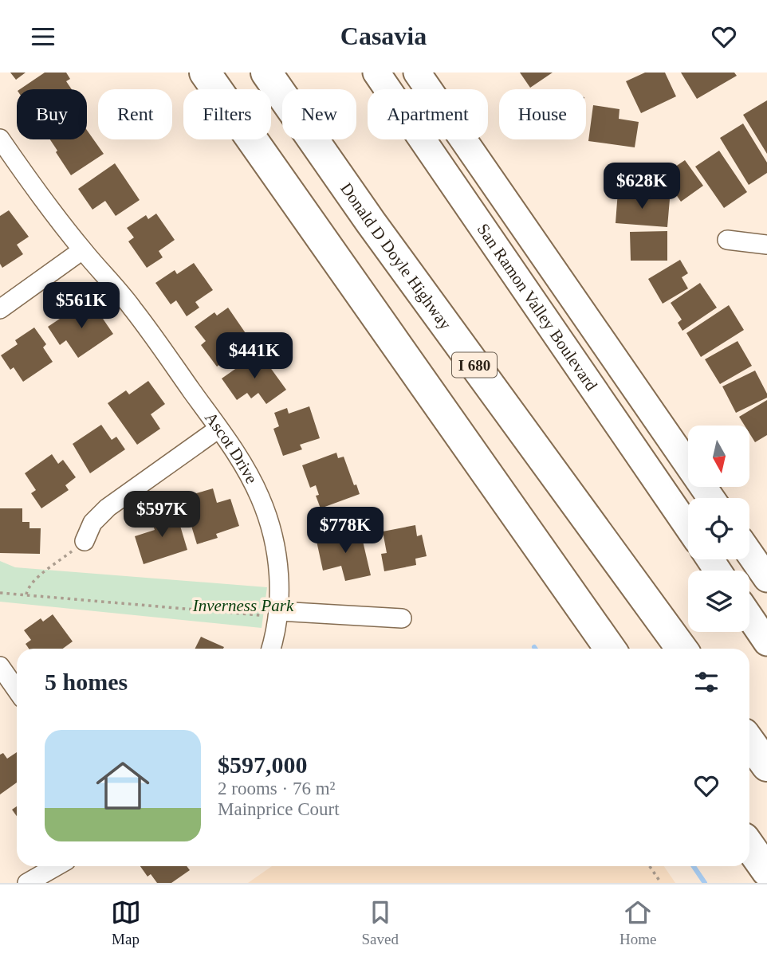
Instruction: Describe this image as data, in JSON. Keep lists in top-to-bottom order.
{
  "streets": {
    "highway": ["Donald D Doyle Highway", "I 680"],
    "main road": ["San Ramon Valley Boulevard"],
    "street": ["Ascot Drive"]
  },
  "parks": ["Inverness Park"],
  "north": "bottom",
  "page": {
    "header": "Casavia",
    "chip": [
      "Buy",
      "Rent",
      "Filters",
      "New",
      "Apartment",
      "House"
    ],
    "price": [
      "$628K",
      "$561K",
      "$441K",
      "$597K",
      "$778K"
    ],
    "heading": "5 homes",
    "list": [
      {
        "name": "$597,000",
        "note": "2 rooms · 76 m² · Mainprice Court"
      }
    ],
    "tabs": ["Map", "Saved", "Home"]
  }
}
